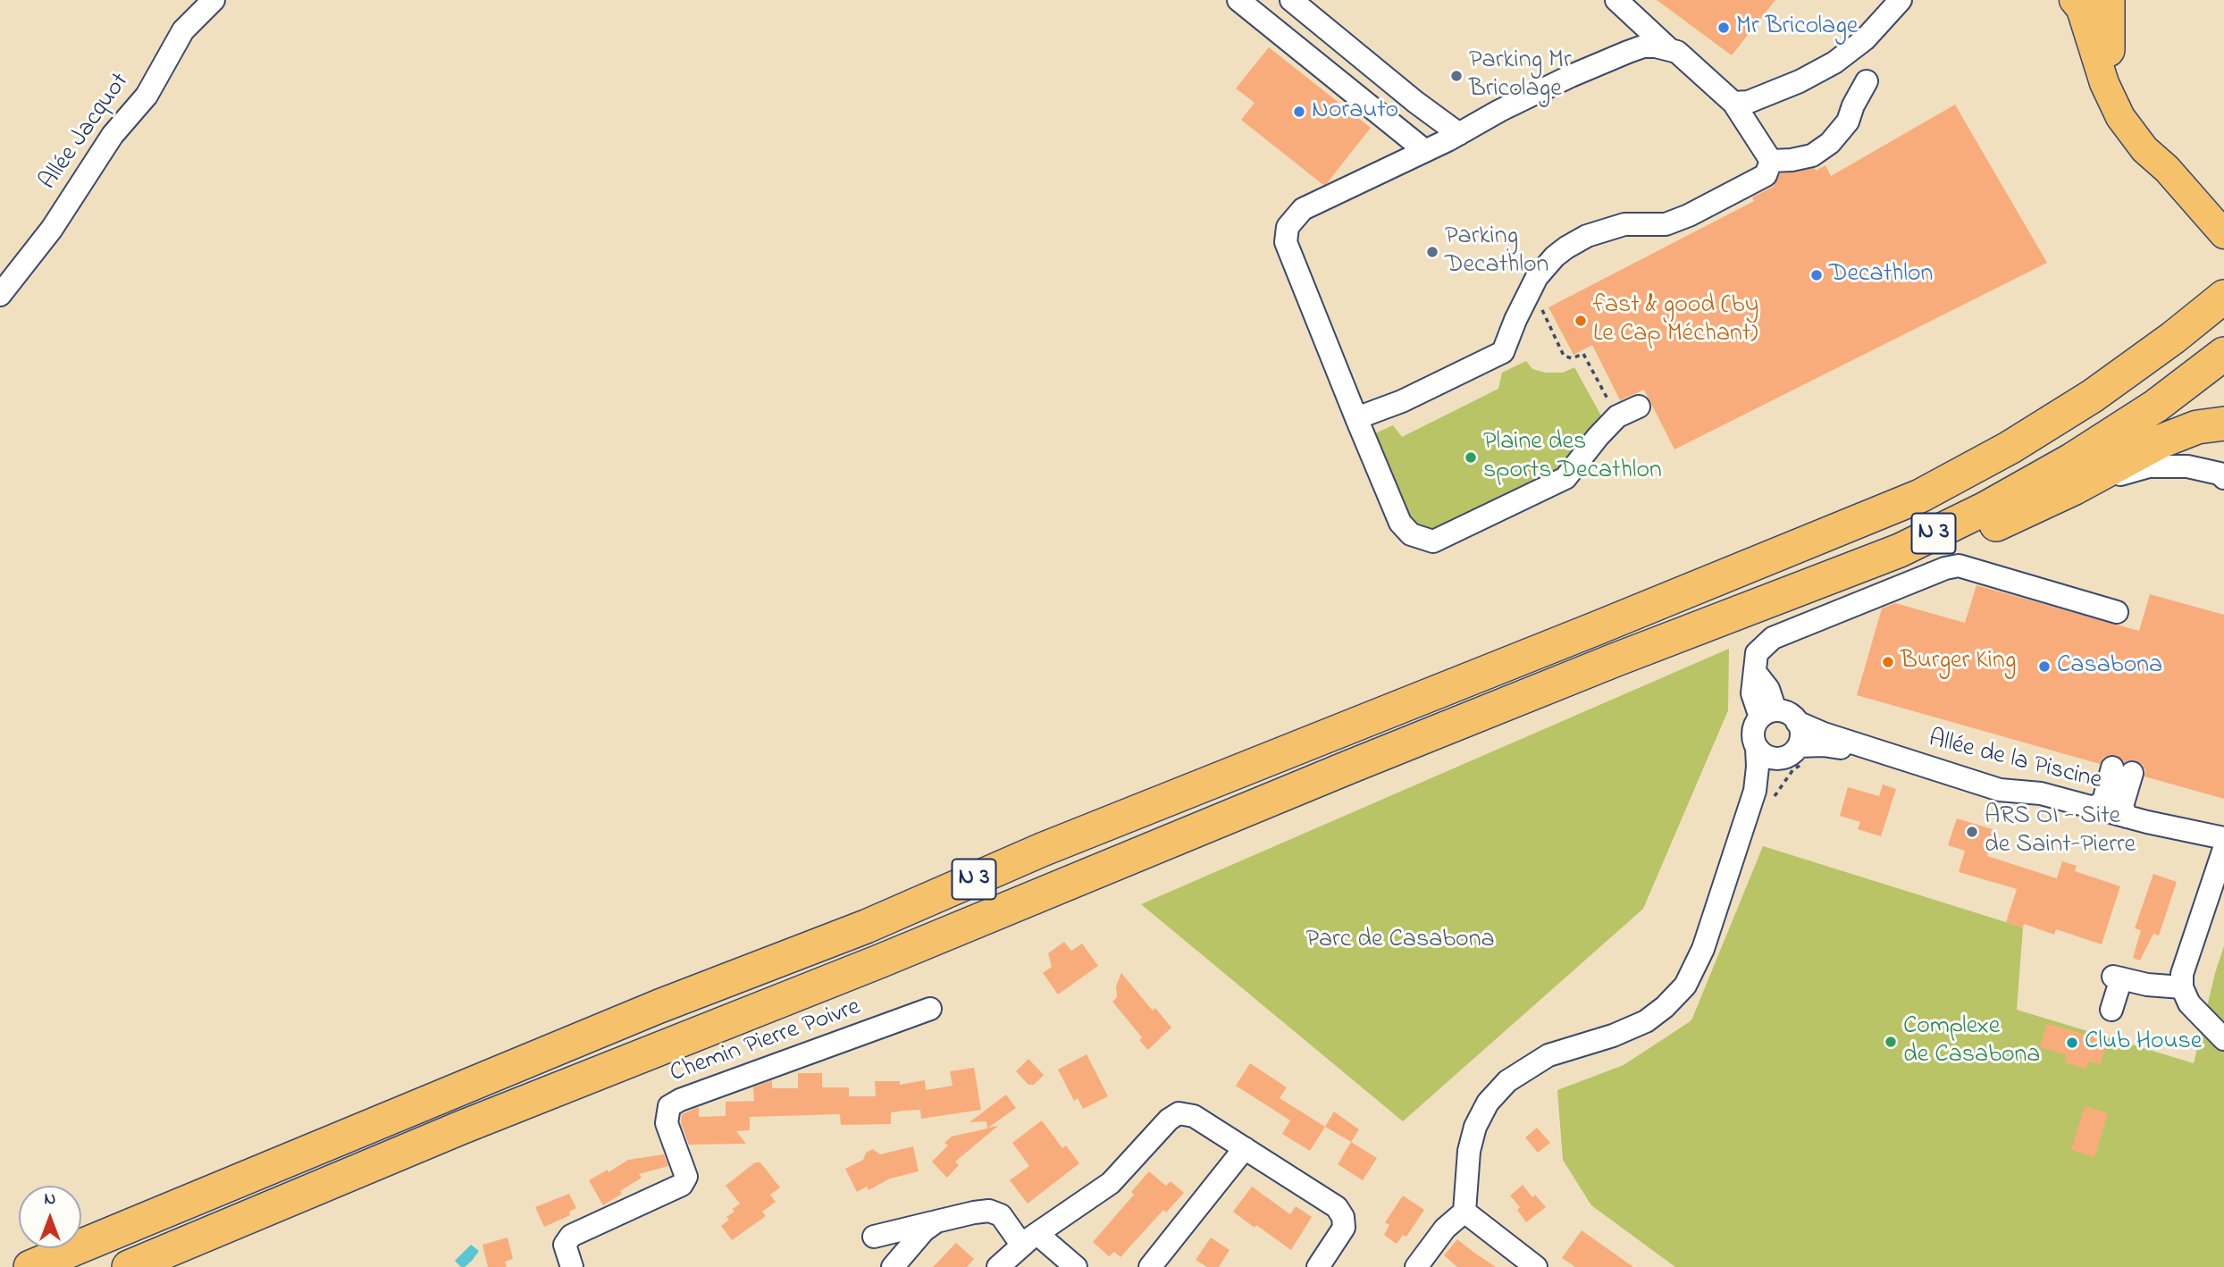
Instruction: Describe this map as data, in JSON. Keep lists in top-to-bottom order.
{
  "streets": {
    "highway": ["N 3"],
    "street": ["Allée Jacquot", "Allée de la Piscine", "Chemin Pierre Poivre"]
  },
  "parks": ["Parc de Casabona"],
  "places": [
    "Mr Bricolage",
    "Parking Mr Bricolage",
    "Norauto",
    "Parking Decathlon",
    "Decathlon",
    "fast & good (by Le Cap Méchant)",
    "Plaine des sports Decathlon",
    "Burger King",
    "Casabona",
    "ARS OI - Site de Saint-Pierre",
    "Complexe de Casabona",
    "Club House"
  ],
  "north": "top"
}
